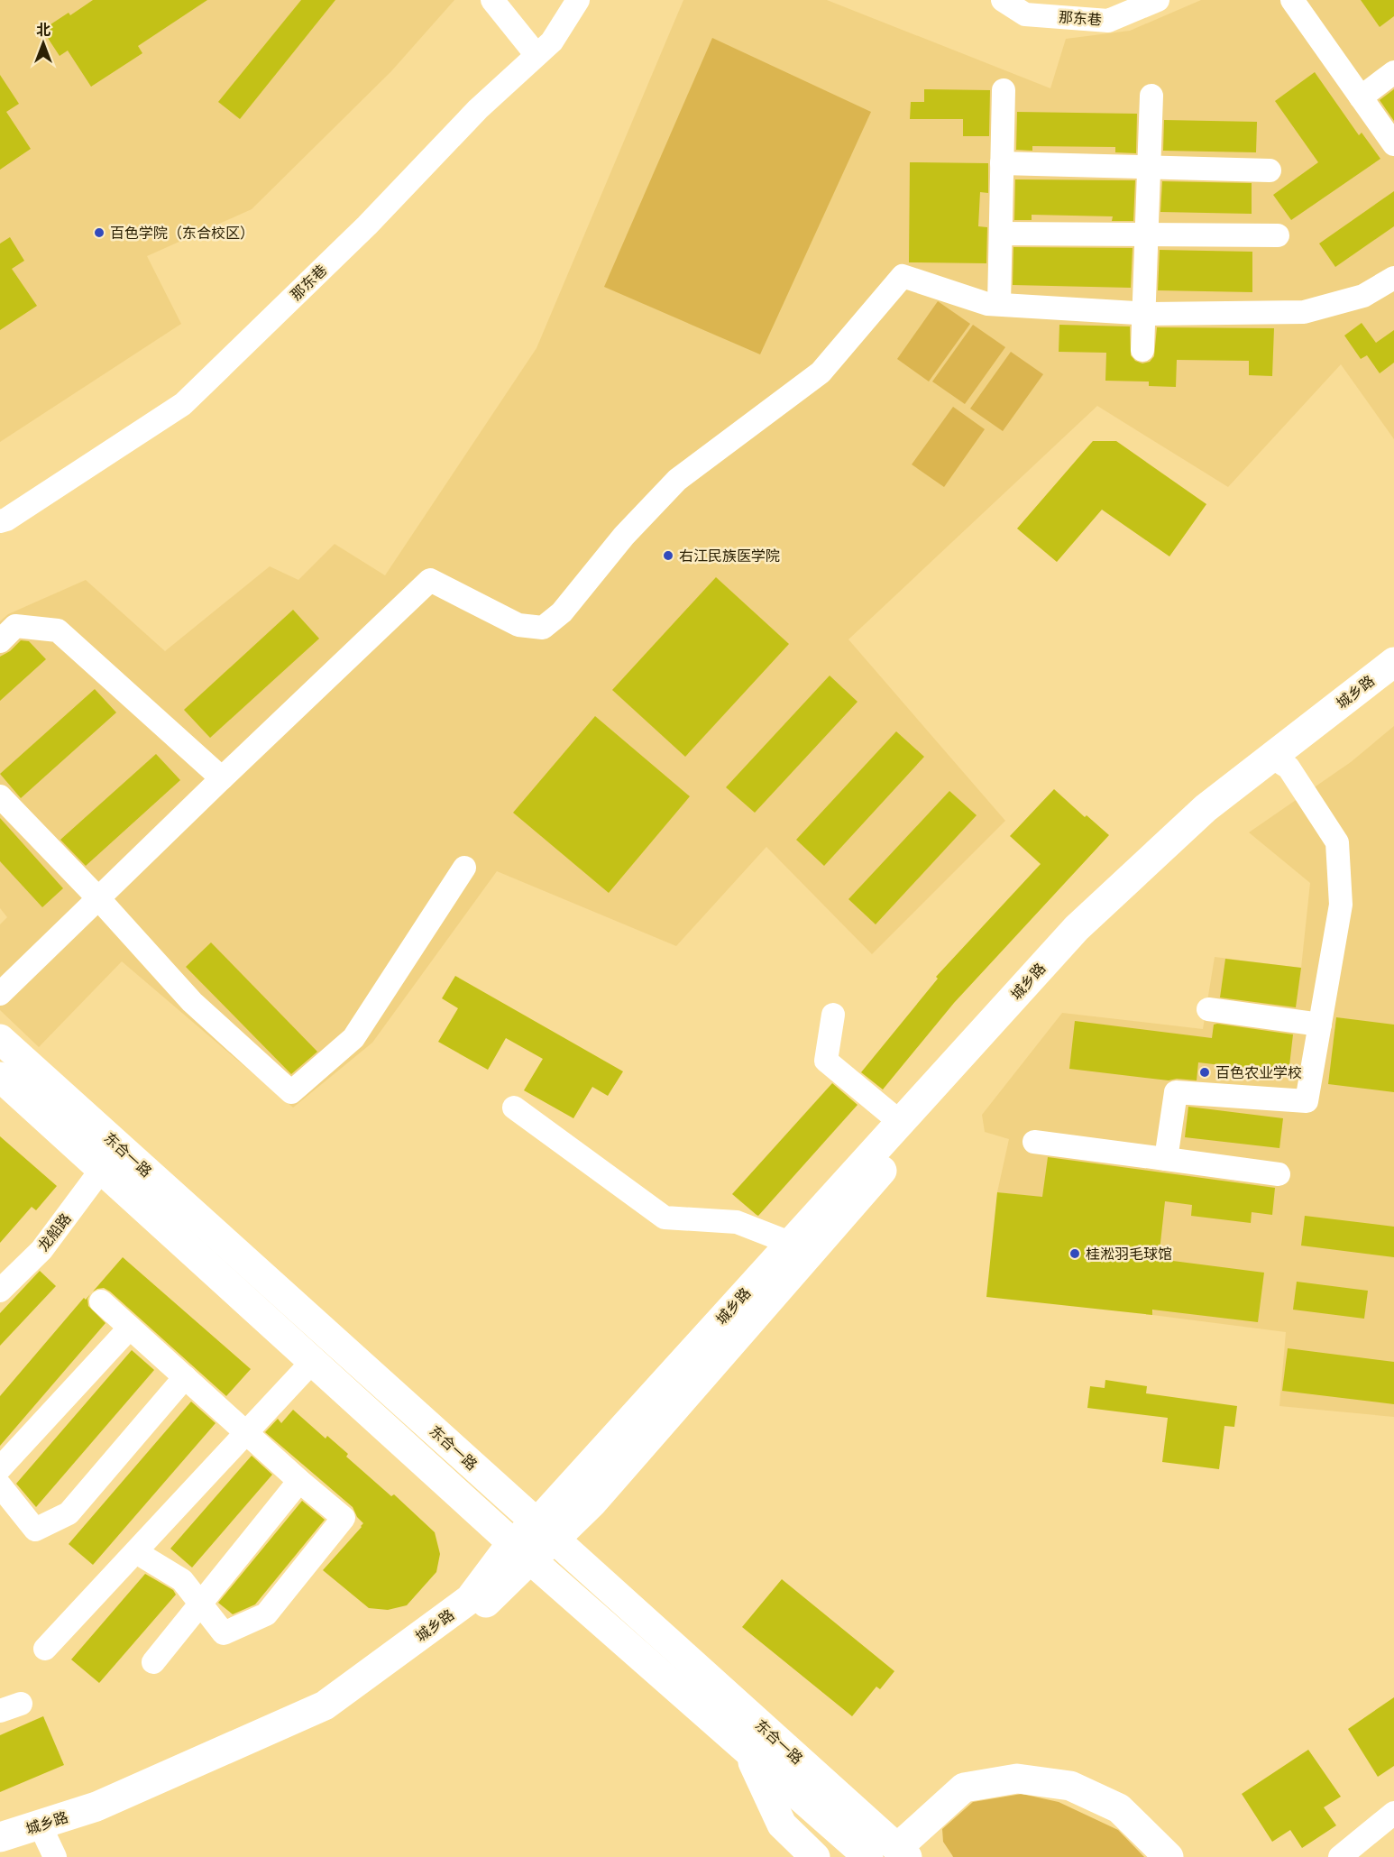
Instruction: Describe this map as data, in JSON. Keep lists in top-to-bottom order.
{
  "streets": {
    "main road": ["城乡路", "东合一路"],
    "street": ["那东巷", "龙船路"]
  },
  "crossings": [
    ["城乡路", "东合一路"],
    ["东合一路", "龙船路"]
  ],
  "places": [
    "百色学院（东合校区）",
    "右江民族医学院",
    "百色农业学校",
    "桂淞羽毛球馆"
  ],
  "north": "top"
}
